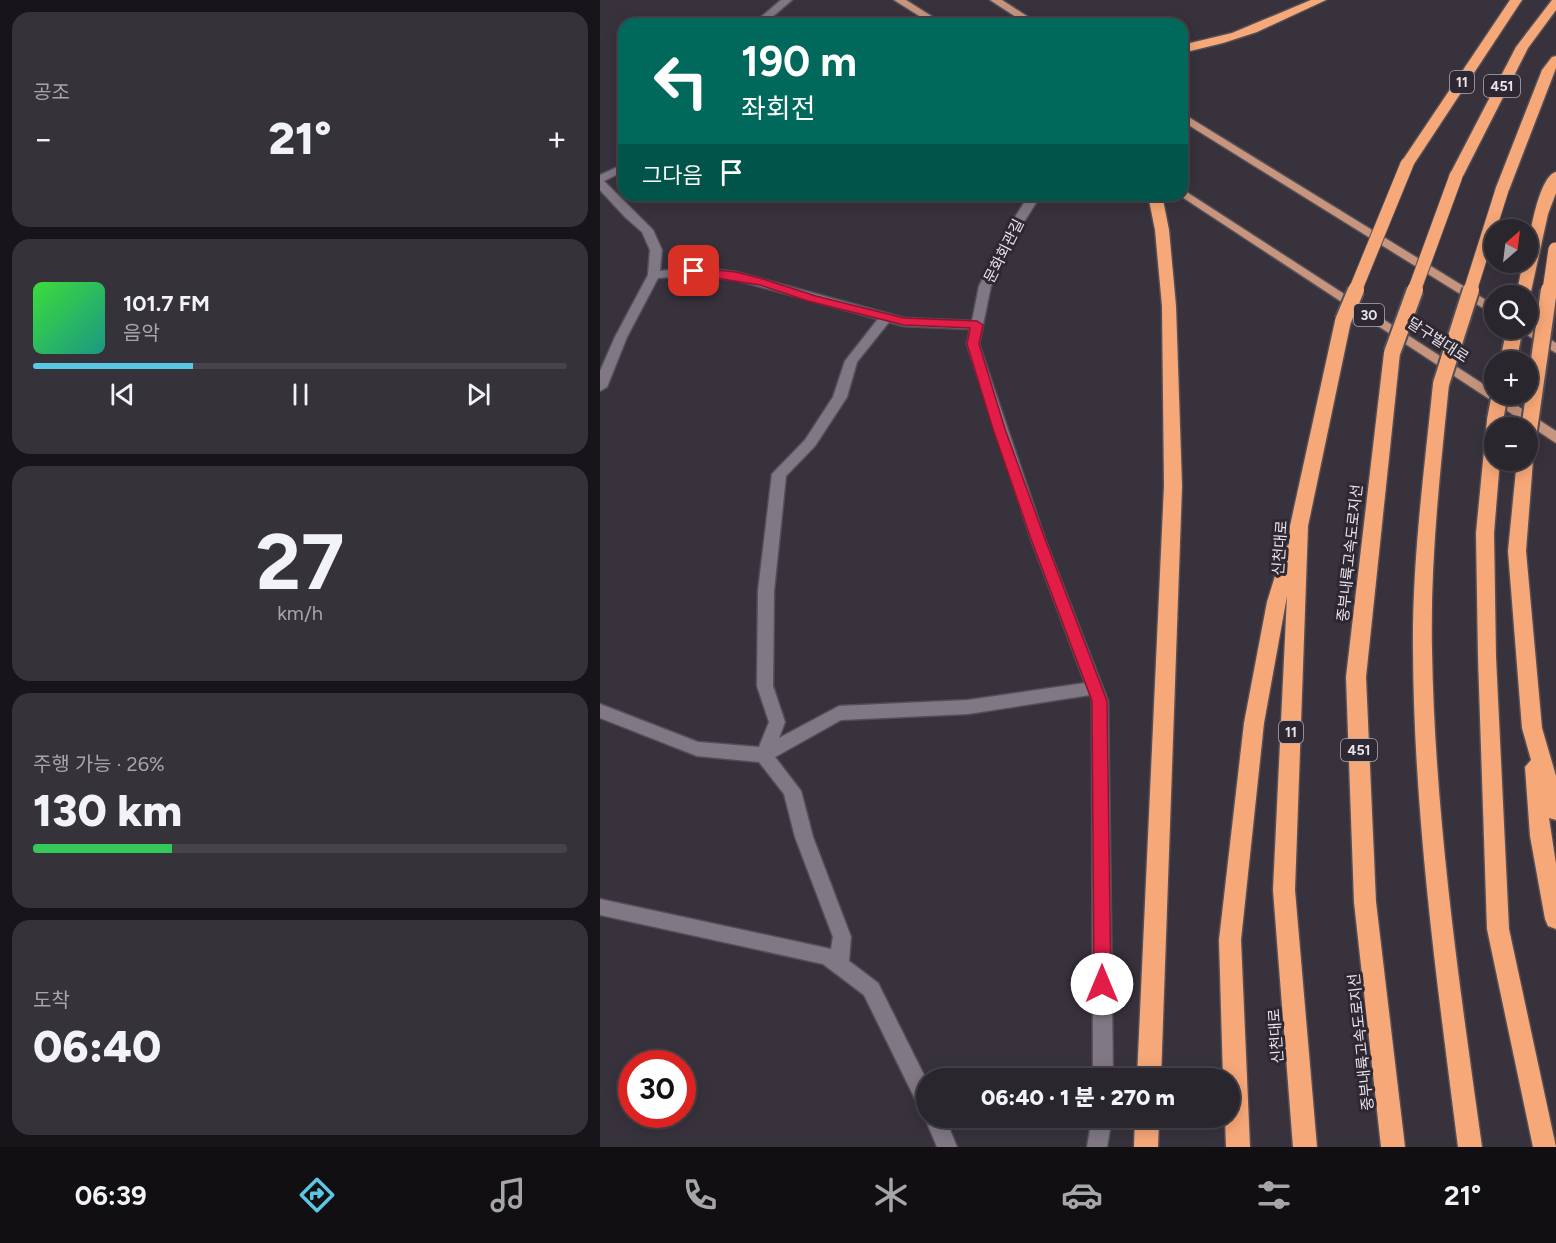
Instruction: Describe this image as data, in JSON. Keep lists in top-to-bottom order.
{
  "streets": {
    "highway": [
      "11",
      "451",
      "신천대로",
      "중부내륙고속도로지선"
    ],
    "main road": ["30", "달구벌대로"],
    "street": ["문화회관길"]
  },
  "north": "top right",
  "page": {
    "tile": [
      "공조",
      ["27", "km/h"],
      ["주행 가능 · 26%", "130 km"],
      ["도착", "06:40"]
    ],
    "turn": ["190 m", "좌회전"],
    "heat": ["−", "21°", "+"],
    "then": "그다음",
    "map_buttons": ["+", "−"],
    "song": ["101.7 FM", "음악"],
    "limit": "30",
    "trip": "06:40 · 1 분 · 270 m",
    "tabs": ["06:39", "21°"]
  }
}
